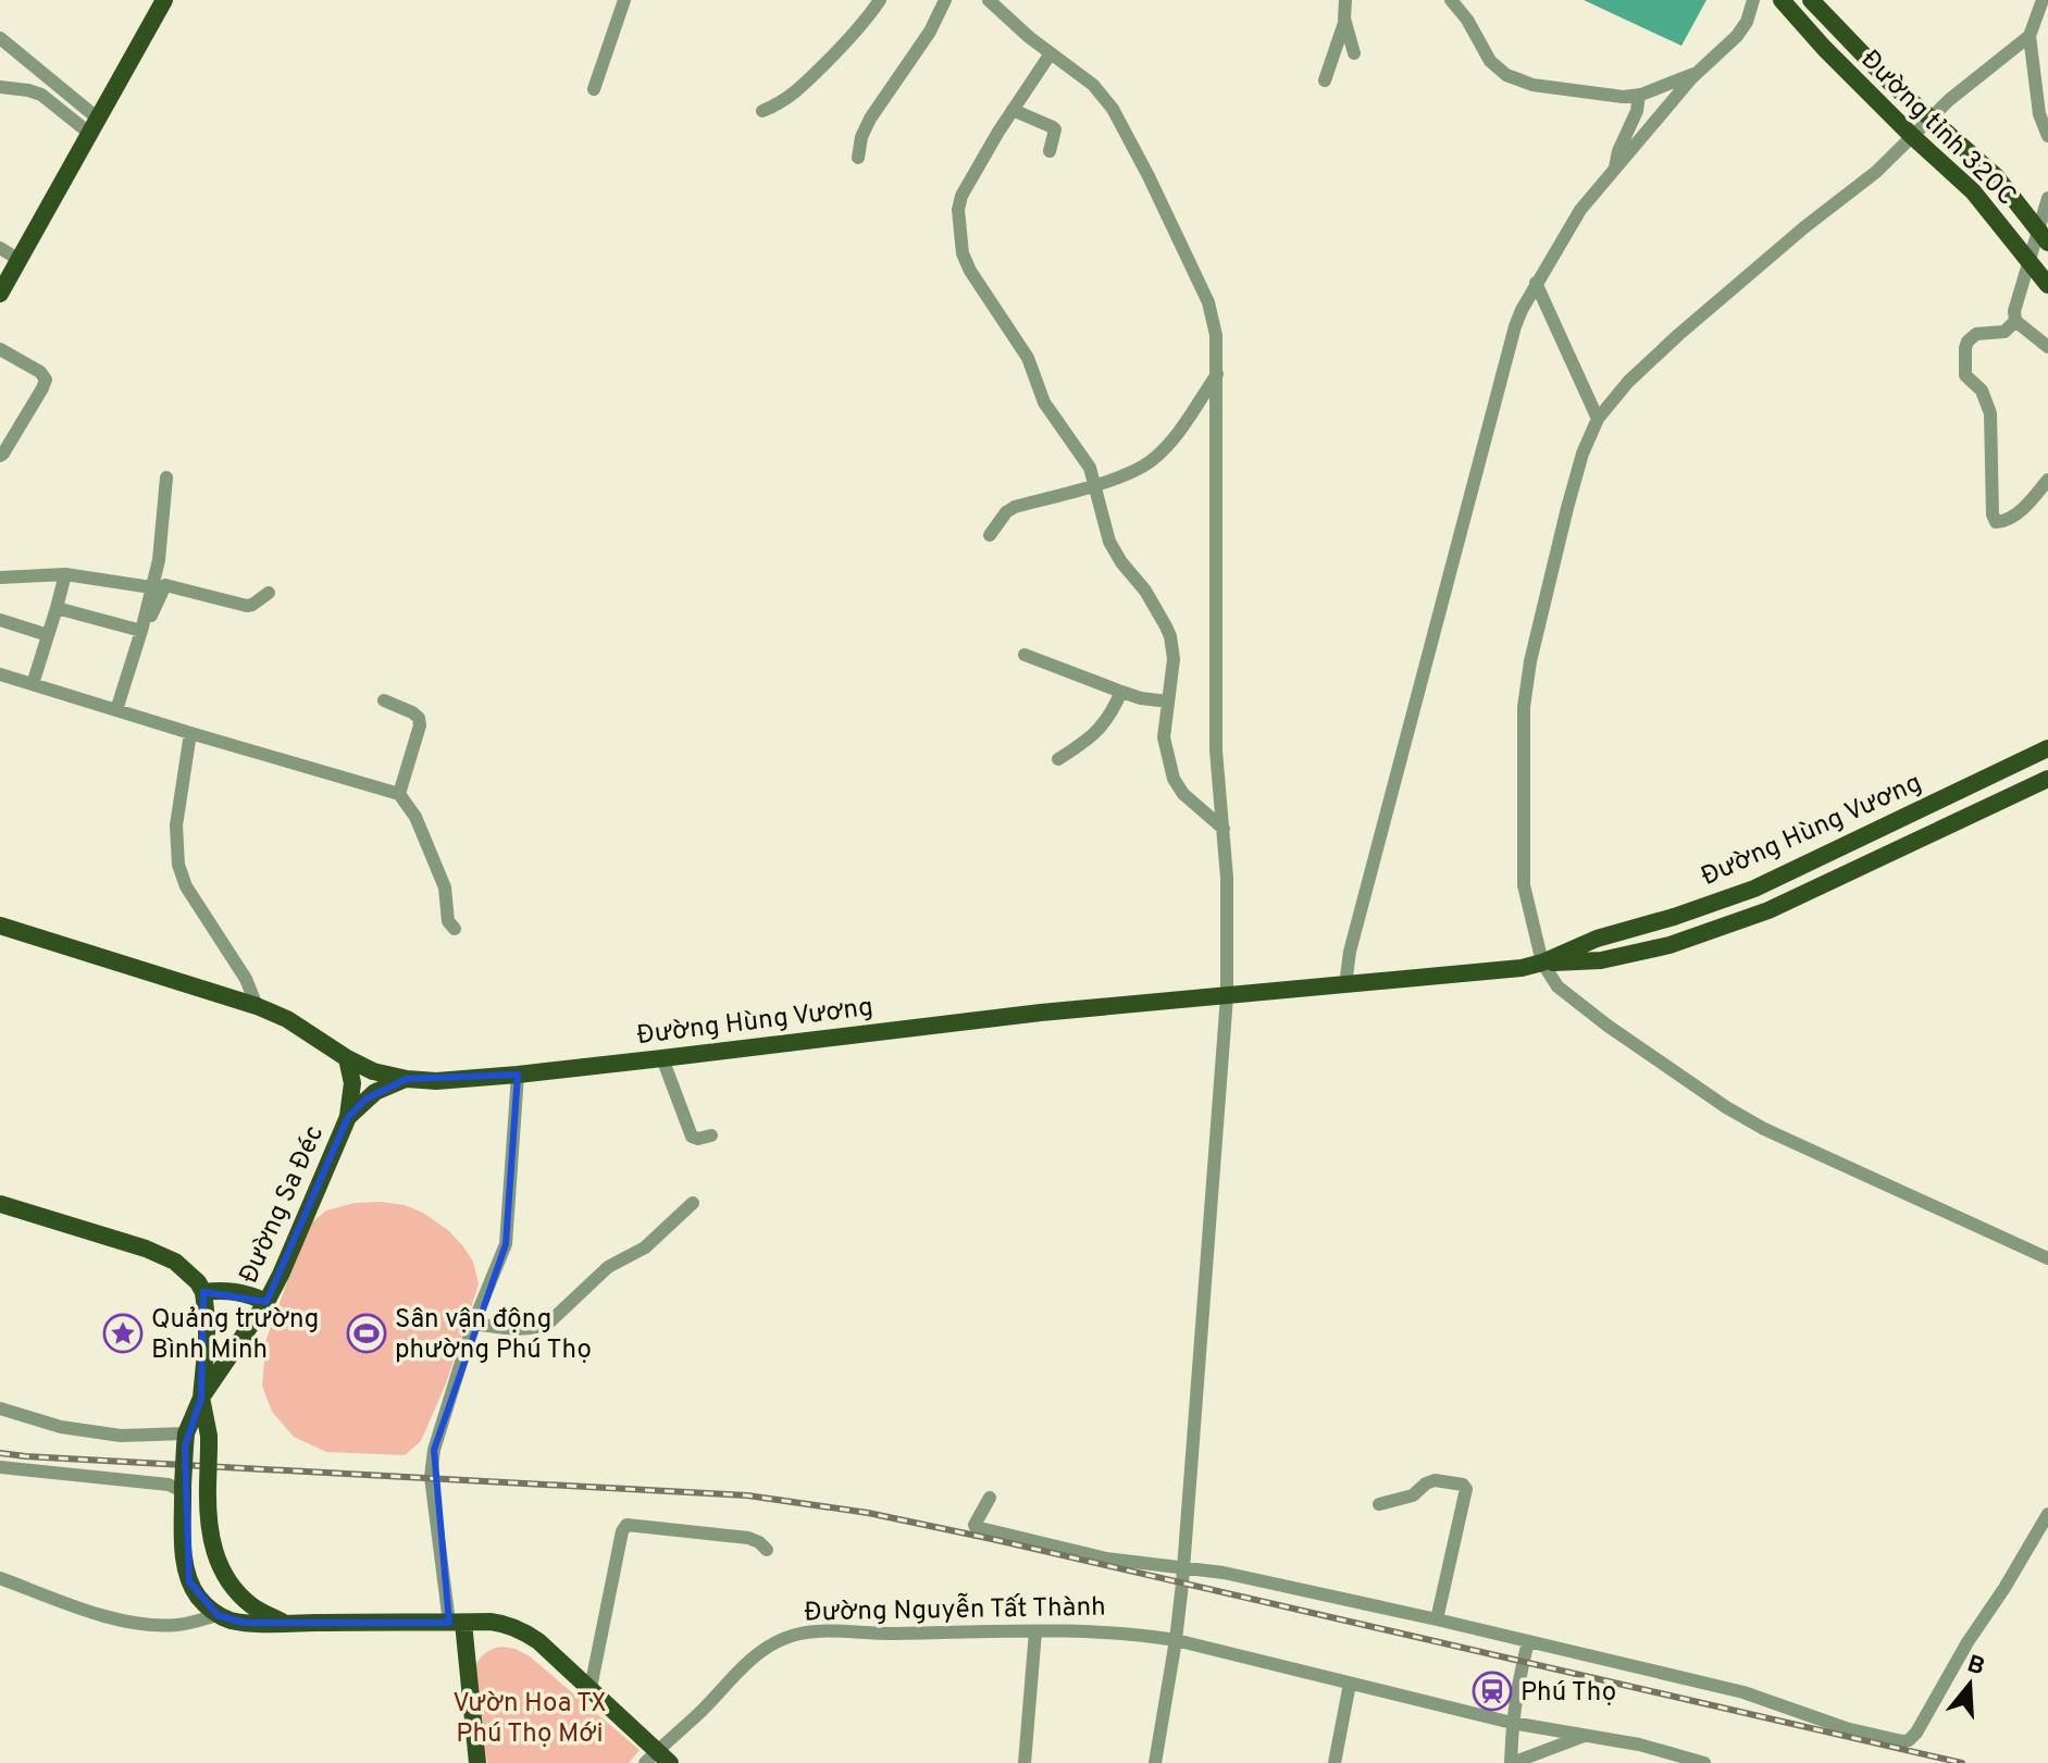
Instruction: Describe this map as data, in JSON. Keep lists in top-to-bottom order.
{
  "streets": {
    "main road": [
      "Đường tỉnh 320C",
      "Đường Hùng Vương",
      "Đường Sa Đéc",
      "Đường Nguyễn Tất Thành"
    ]
  },
  "crossings": [
    ["Đường Hùng Vương", "Đường Sa Đéc"]
  ],
  "parks": ["Vườn Hoa TX Phú Thọ Mới"],
  "places": {
    "place": ["Quảng trường Bình Minh"],
    "sports": ["Sân vận động phường Phú Thọ"],
    "station": ["Phú Thọ"]
  },
  "north": "top"
}
